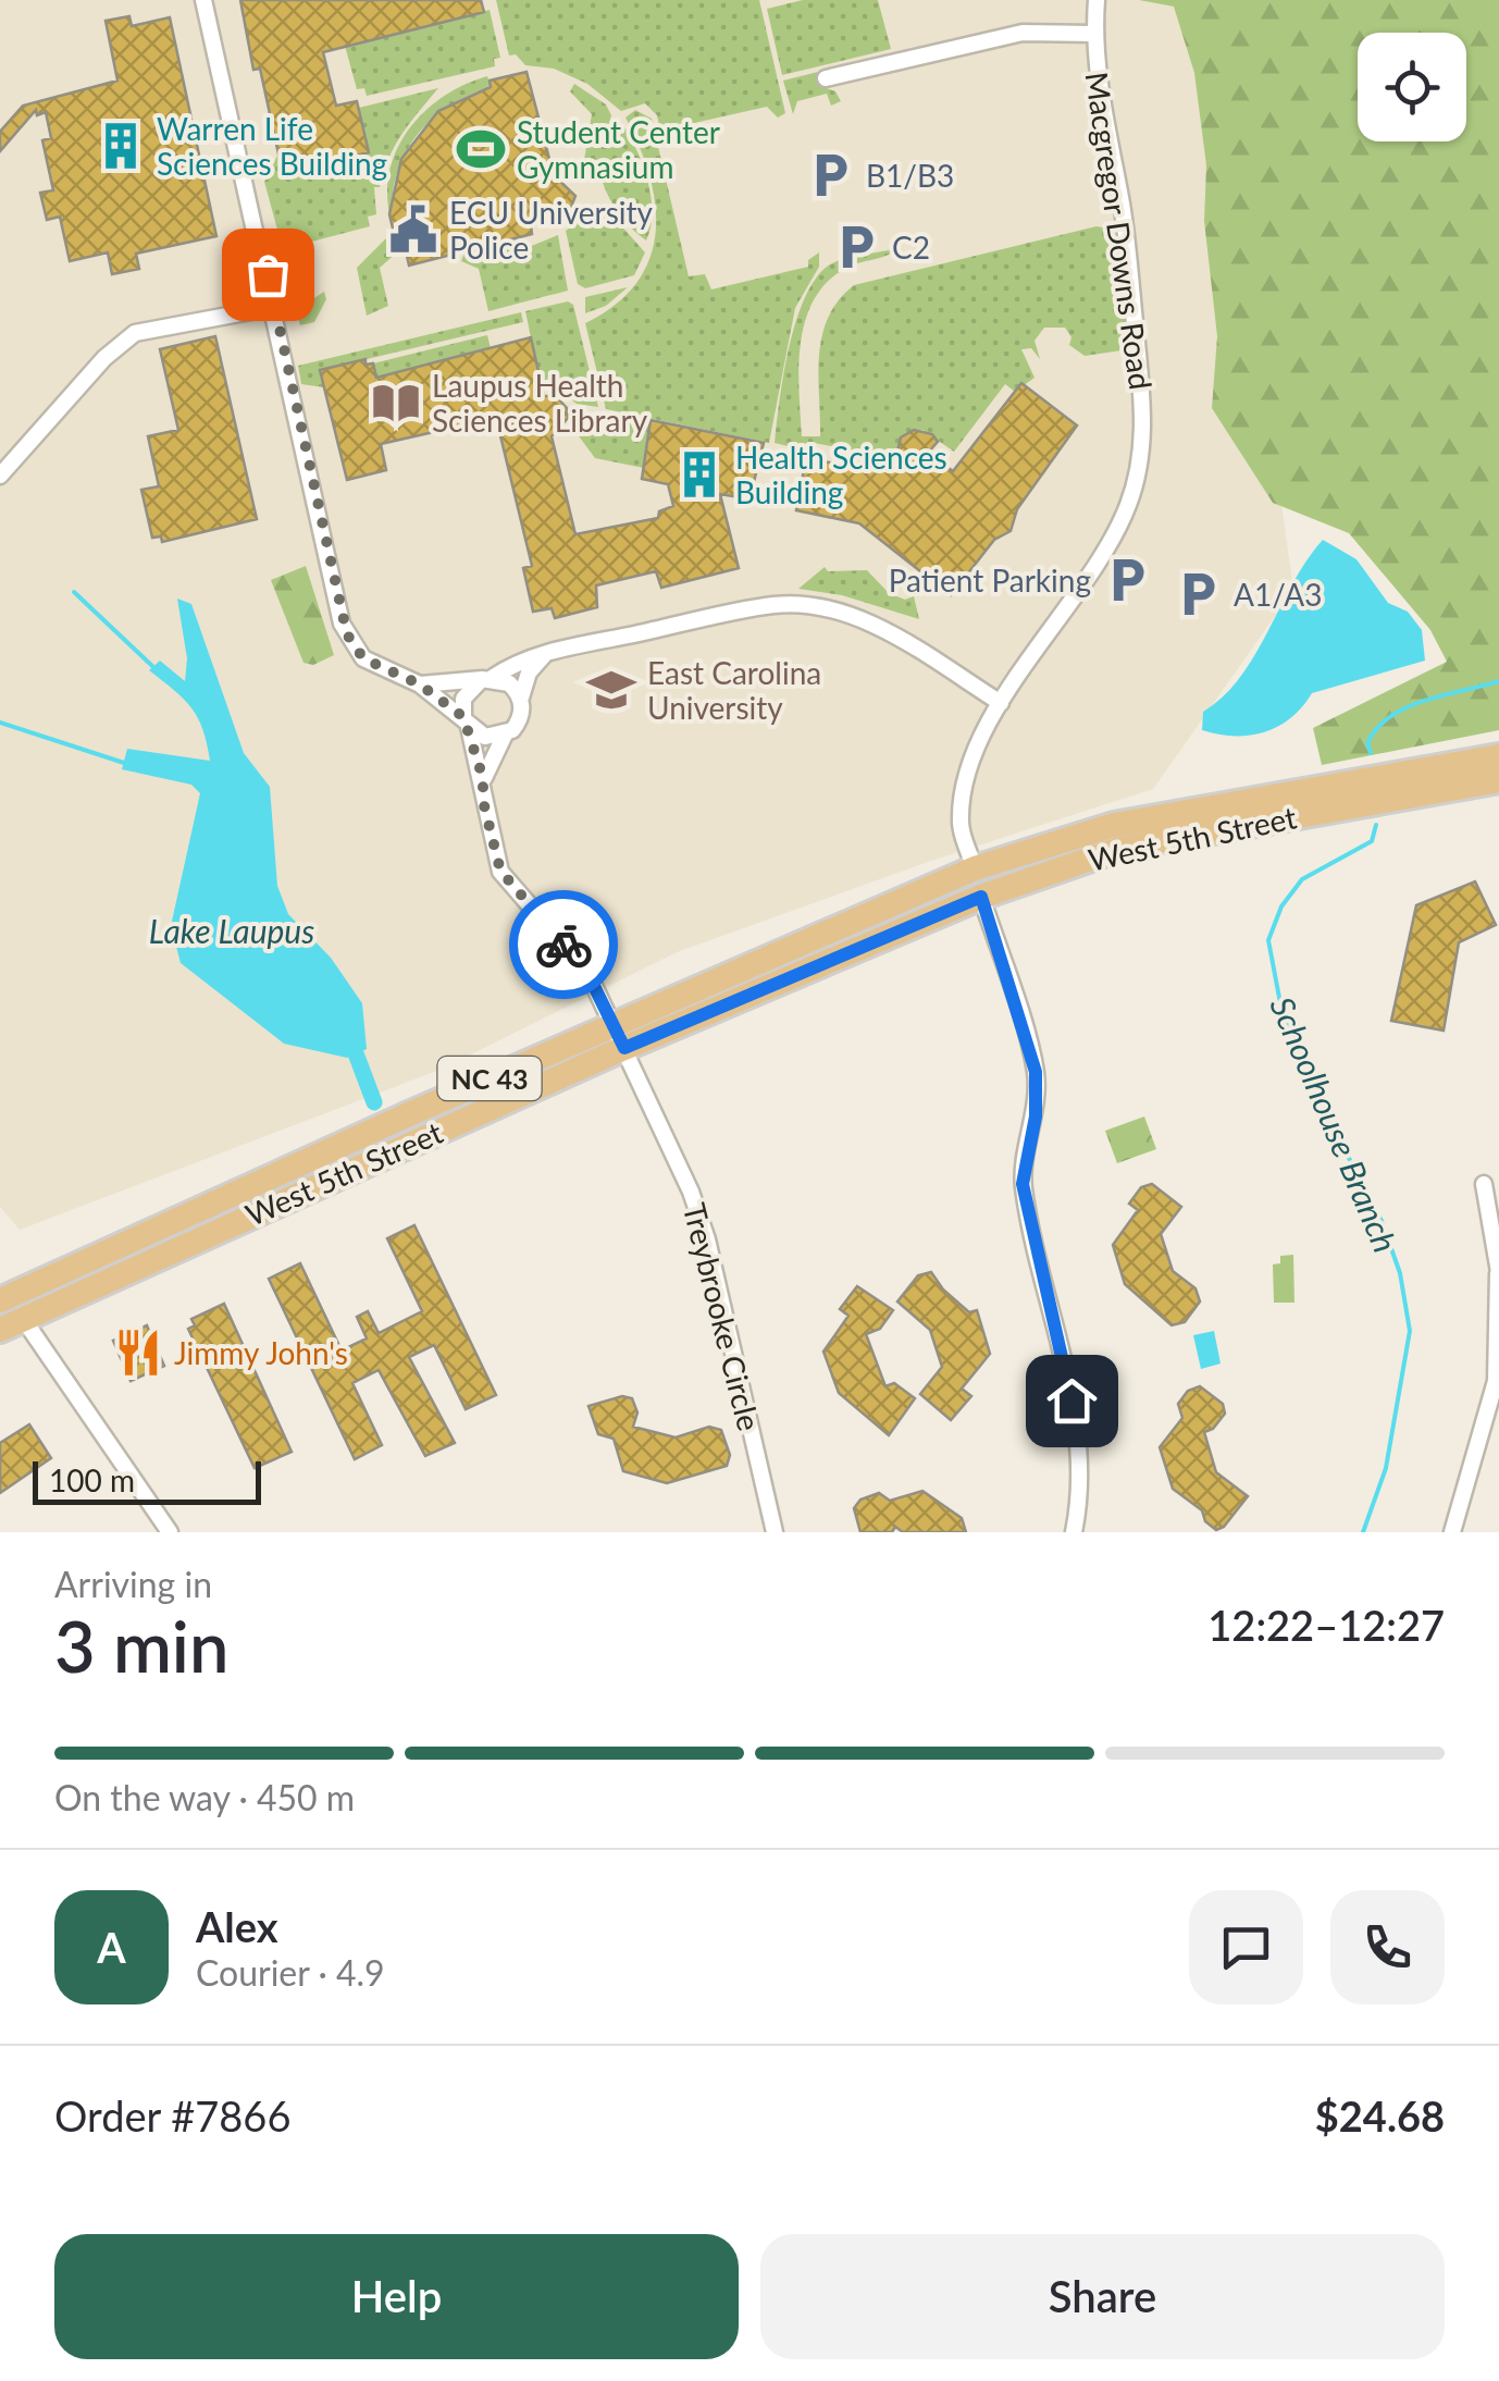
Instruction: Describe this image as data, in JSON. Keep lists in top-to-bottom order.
{
  "streets": {
    "main road": ["West 5th Street", "NC 43"],
    "street": ["Macgregor Downs Road", "Treybrooke Circle"]
  },
  "crossings": [
    ["Macgregor Downs Road", "West 5th Street"],
    ["West 5th Street", "Treybrooke Circle"]
  ],
  "water": ["Lake Laupus", "Schoolhouse Branch"],
  "places": {
    "building": ["Warren Life Sciences Building", "Health Sciences Building"],
    "sports": ["Student Center Gymnasium"],
    "parking": [
      "B1/B3",
      "C2",
      "Patient Parking",
      "A1/A3"
    ],
    "public building": ["ECU University Police"],
    "library": ["Laupus Health Sciences Library"],
    "school or university": ["East Carolina University"],
    "restaurant": ["Jimmy John's"]
  },
  "scale_bar": "100 m",
  "page": {
    "scale": "100 m",
    "heading": ["3 min", "Arriving in", "12:22–12:27"],
    "panel": [
      "Alex",
      "Courier · 4.9",
      "Order #7866",
      "$24.68"
    ],
    "bar": "On the way · 450 m",
    "round": "A",
    "buttons": ["Help", "Share"]
  }
}
